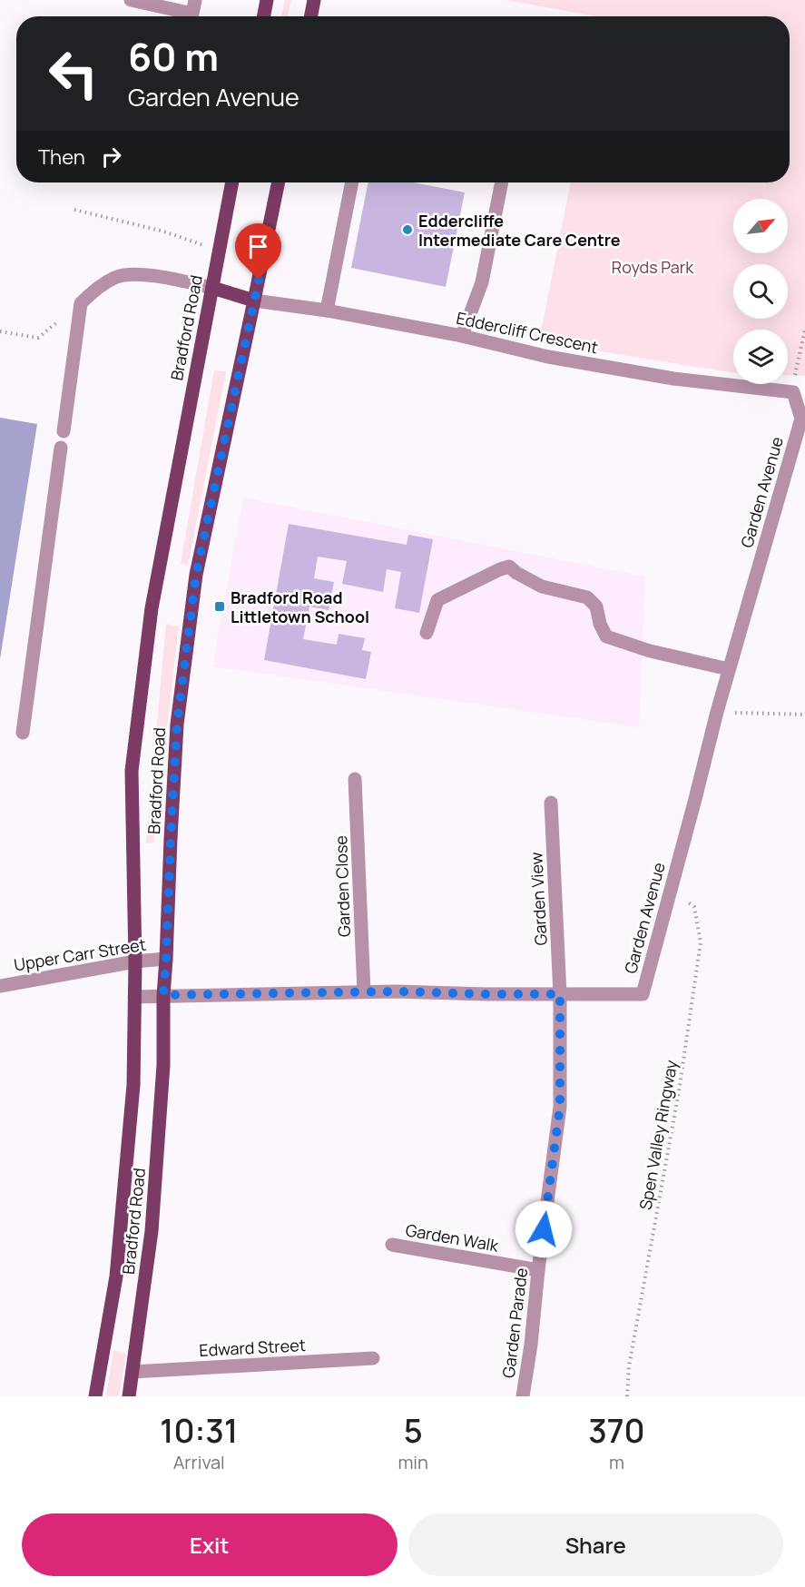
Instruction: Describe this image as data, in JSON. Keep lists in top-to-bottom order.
{
  "streets": {
    "main road": ["Bradford Road"],
    "street": [
      "Eddercliff Crescent",
      "Garden Avenue",
      "Garden Close",
      "Garden View",
      "Upper Carr Street",
      "Garden Walk",
      "Garden Parade",
      "Edward Street"
    ],
    "path": ["Spen Valley Ringway"]
  },
  "crossings": [
    ["Bradford Road", "Eddercliff Crescent"],
    ["Bradford Road", "Garden Avenue"],
    ["Bradford Road", "Upper Carr Street"],
    ["Bradford Road", "Edward Street"],
    ["Eddercliff Crescent", "Garden Avenue"],
    ["Garden Avenue", "Garden Close"],
    ["Garden Avenue", "Garden View"],
    ["Garden Avenue", "Spen Valley Ringway"],
    ["Garden Avenue", "Garden Parade"],
    ["Garden View", "Garden Parade"],
    ["Garden Walk", "Garden Parade"]
  ],
  "parks": ["Royds Park"],
  "places": {
    "other": ["Eddercliffe Intermediate Care Centre"],
    "transit": ["Bradford Road Littletown School"]
  },
  "north": "top right",
  "page": {
    "turn": ["60 m", "Garden Avenue"],
    "then": "Then",
    "eta": [
      "10:31",
      "Arrival",
      "5",
      "min",
      "370",
      "m"
    ],
    "buttons": ["Exit", "Share"]
  }
}
